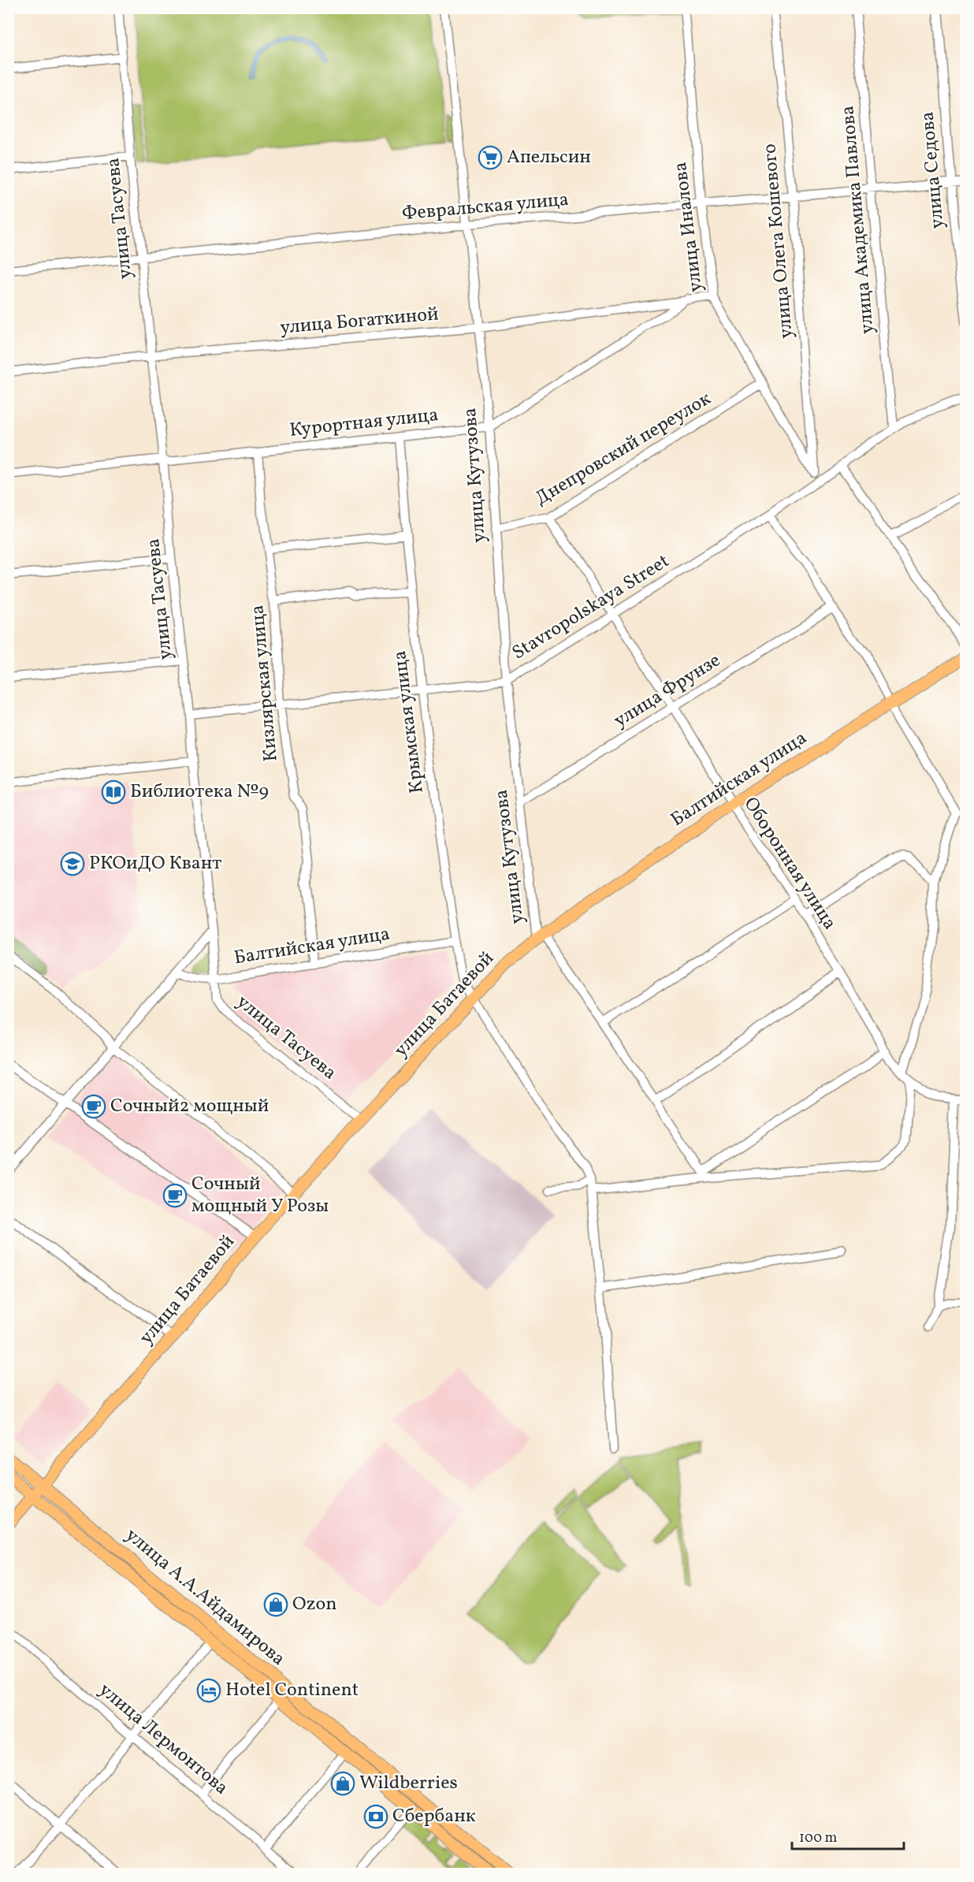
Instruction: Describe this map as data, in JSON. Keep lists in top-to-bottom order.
{
  "streets": {
    "main road": ["Балтийская улица", "улица Батаевой", "улица А.А.Айдамирова"],
    "street": [
      "улица Седова",
      "Февральская улица",
      "улица Тасуева",
      "улица Академика Павлова",
      "улица Иналова",
      "улица Олега Кошевого",
      "улица Богаткиной",
      "Курортная улица",
      "Днепровский переулок",
      "улица Кутузова",
      "Stavropolskaya Street",
      "Кизлярская улица",
      "улица Фрунзе",
      "Крымская улица",
      "Оборонная улица",
      "улица Лермонтова"
    ]
  },
  "crossings": [
    ["улица Седова", "Февральская улица"],
    ["Февральская улица", "улица Тасуева"],
    ["Февральская улица", "улица Академика Павлова"],
    ["Февральская улица", "улица Иналова"],
    ["Февральская улица", "улица Олега Кошевого"],
    ["Февральская улица", "улица Кутузова"],
    ["улица Тасуева", "улица Богаткиной"],
    ["улица Тасуева", "Курортная улица"],
    ["улица Тасуева", "Stavropolskaya Street"],
    ["улица Тасуева", "Балтийская улица"],
    ["улица Тасуева", "улица Батаевой"],
    ["улица Академика Павлова", "Stavropolskaya Street"],
    ["улица Иналова", "улица Олега Кошевого"],
    ["улица Иналова", "улица Богаткиной"],
    ["улица Иналова", "Днепровский переулок"],
    ["улица Богаткиной", "Курортная улица"],
    ["улица Богаткиной", "улица Кутузова"],
    ["Курортная улица", "улица Кутузова"],
    ["Курортная улица", "Кизлярская улица"],
    ["Курортная улица", "Крымская улица"],
    ["Днепровский переулок", "улица Кутузова"],
    ["Днепровский переулок", "Оборонная улица"],
    ["улица Кутузова", "Stavropolskaya Street"],
    ["улица Кутузова", "улица Фрунзе"],
    ["улица Кутузова", "Балтийская улица"],
    ["улица Кутузова", "улица Батаевой"],
    ["Stavropolskaya Street", "Кизлярская улица"],
    ["Stavropolskaya Street", "Крымская улица"],
    ["Stavropolskaya Street", "Оборонная улица"],
    ["Кизлярская улица", "Балтийская улица"],
    ["улица Фрунзе", "Оборонная улица"],
    ["Крымская улица", "Балтийская улица"],
    ["Крымская улица", "улица Батаевой"],
    ["Балтийская улица", "Оборонная улица"],
    ["Балтийская улица", "улица Батаевой"],
    ["улица Батаевой", "улица А.А.Айдамирова"]
  ],
  "places": {
    "supermarket": ["Апельсин"],
    "library": ["Библиотека №9"],
    "school or university": ["РКОиДО Квант"],
    "cafe": ["Сочный2 мощный", "Сочный мощный У Розы"],
    "shop": ["Ozon", "Wildberries"],
    "hotel": ["Hotel Continent"],
    "bank": ["Сбербанк"]
  },
  "scale_bar": "100 m"
}
